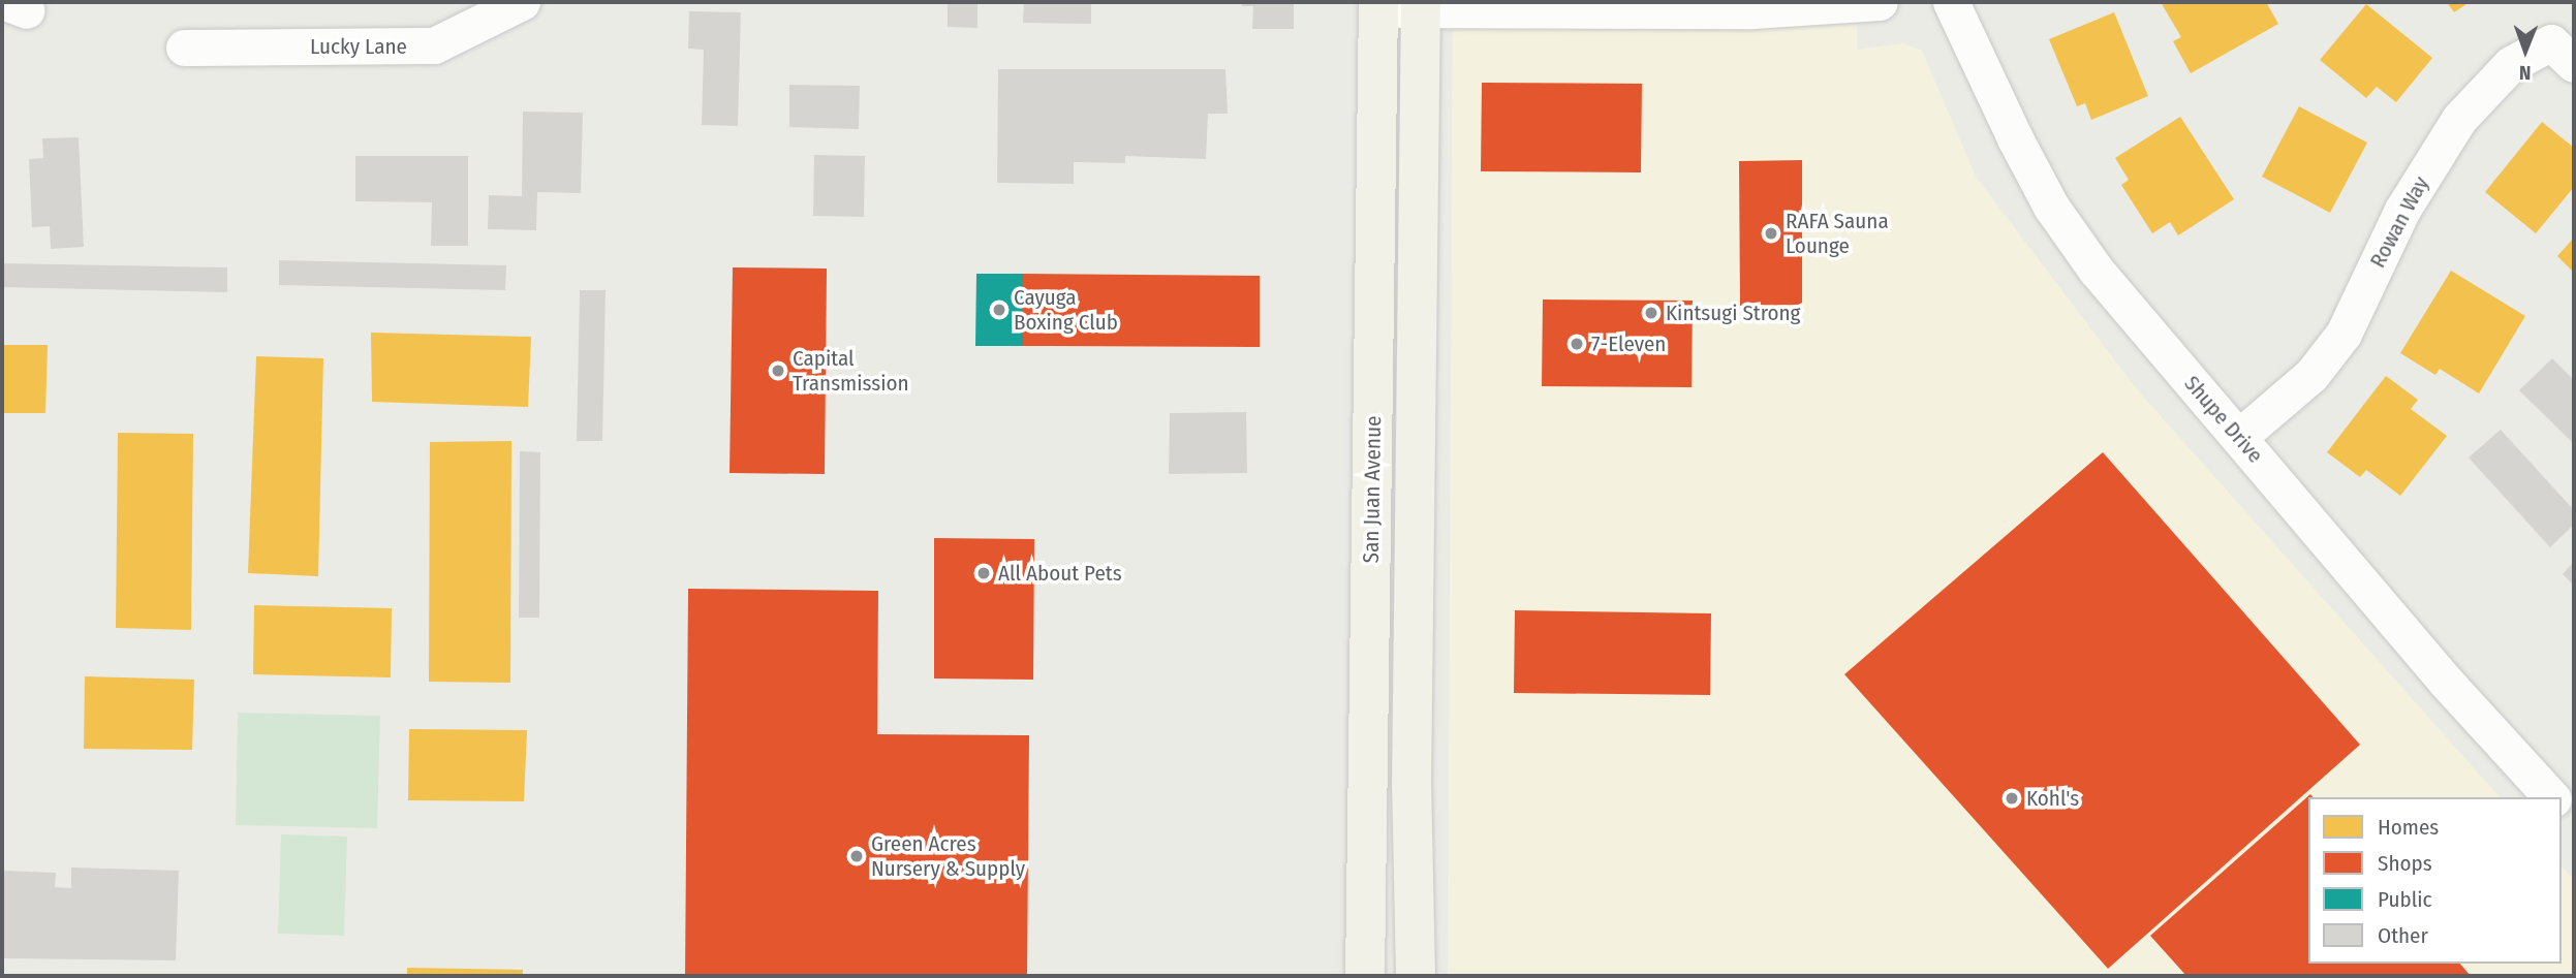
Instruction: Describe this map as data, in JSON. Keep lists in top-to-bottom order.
{
  "streets": {
    "main road": ["San Juan Avenue"],
    "street": ["Lucky Lane", "Rowan Way", "Shupe Drive"]
  },
  "crossings": [
    ["Rowan Way", "Shupe Drive"]
  ],
  "places": [
    "RAFA Sauna Lounge",
    "Cayuga Boxing Club",
    "Kintsugi Strong",
    "7-Eleven",
    "Capital Transmission",
    "All About Pets",
    "Kohl's",
    "Green Acres Nursery & Supply"
  ],
  "legend": [
    "Homes",
    "Shops",
    "Public",
    "Other"
  ],
  "north": "bottom"
}
